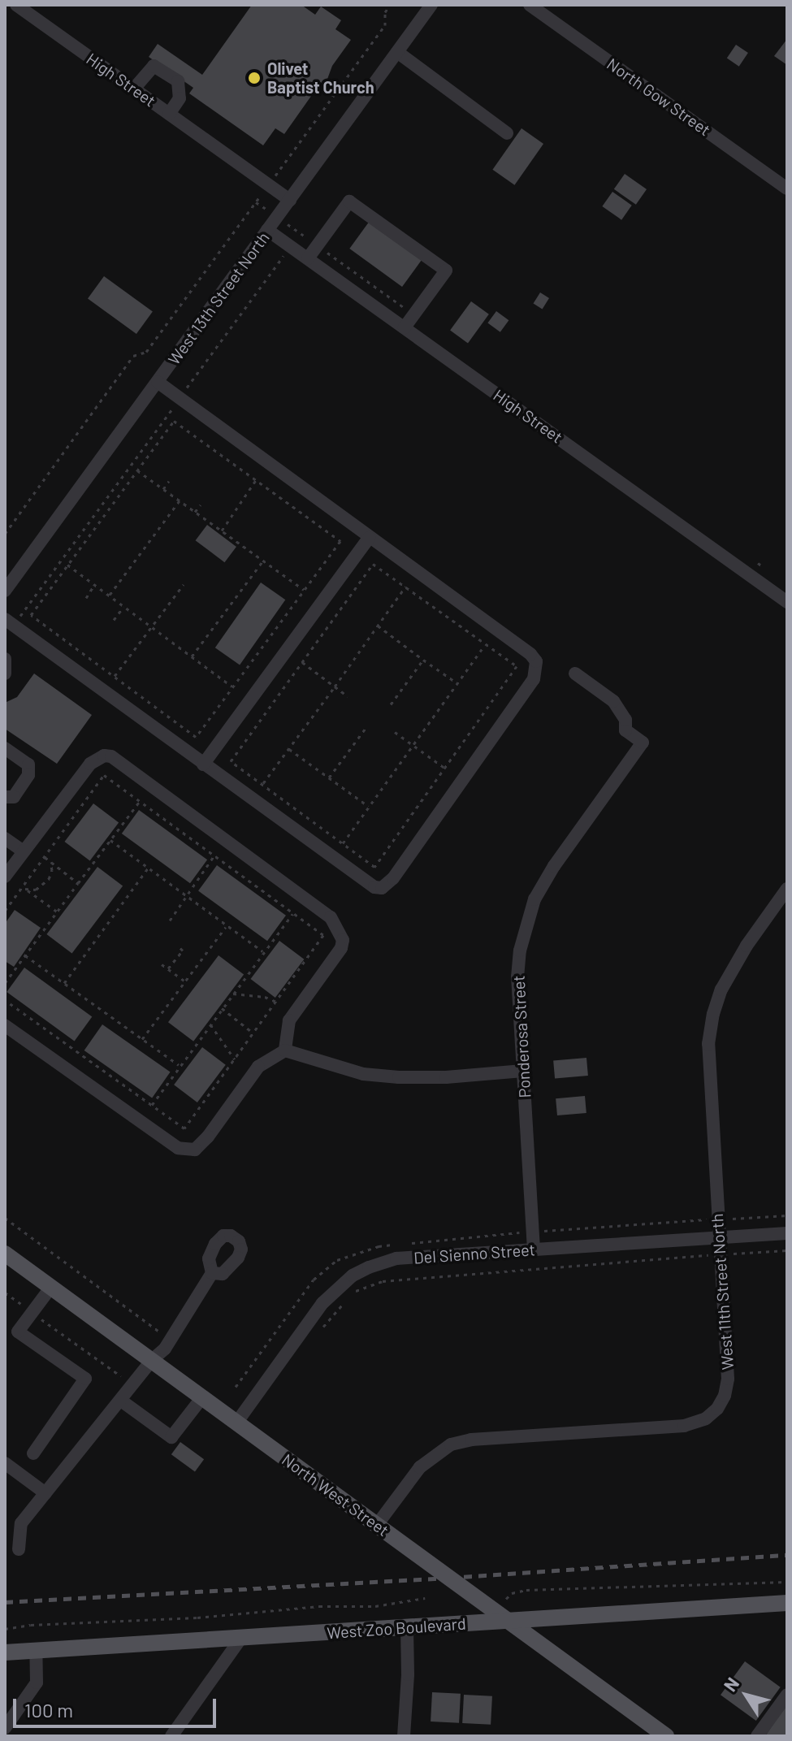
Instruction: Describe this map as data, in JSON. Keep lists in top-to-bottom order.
{
  "streets": {
    "main road": ["North West Street", "West Zoo Boulevard"],
    "street": [
      "High Street",
      "North Gow Street",
      "West 13th Street North",
      "Ponderosa Street",
      "Del Sienno Street",
      "West 11th Street North"
    ]
  },
  "crossings": [
    ["High Street", "West 13th Street North"],
    ["Ponderosa Street", "Del Sienno Street"],
    ["Del Sienno Street", "West 11th Street North"],
    ["Del Sienno Street", "North West Street"],
    ["West 11th Street North", "North West Street"],
    ["North West Street", "West Zoo Boulevard"]
  ],
  "places": ["Olivet Baptist Church"],
  "scale_bar": "100 m",
  "north": "top left"
}
